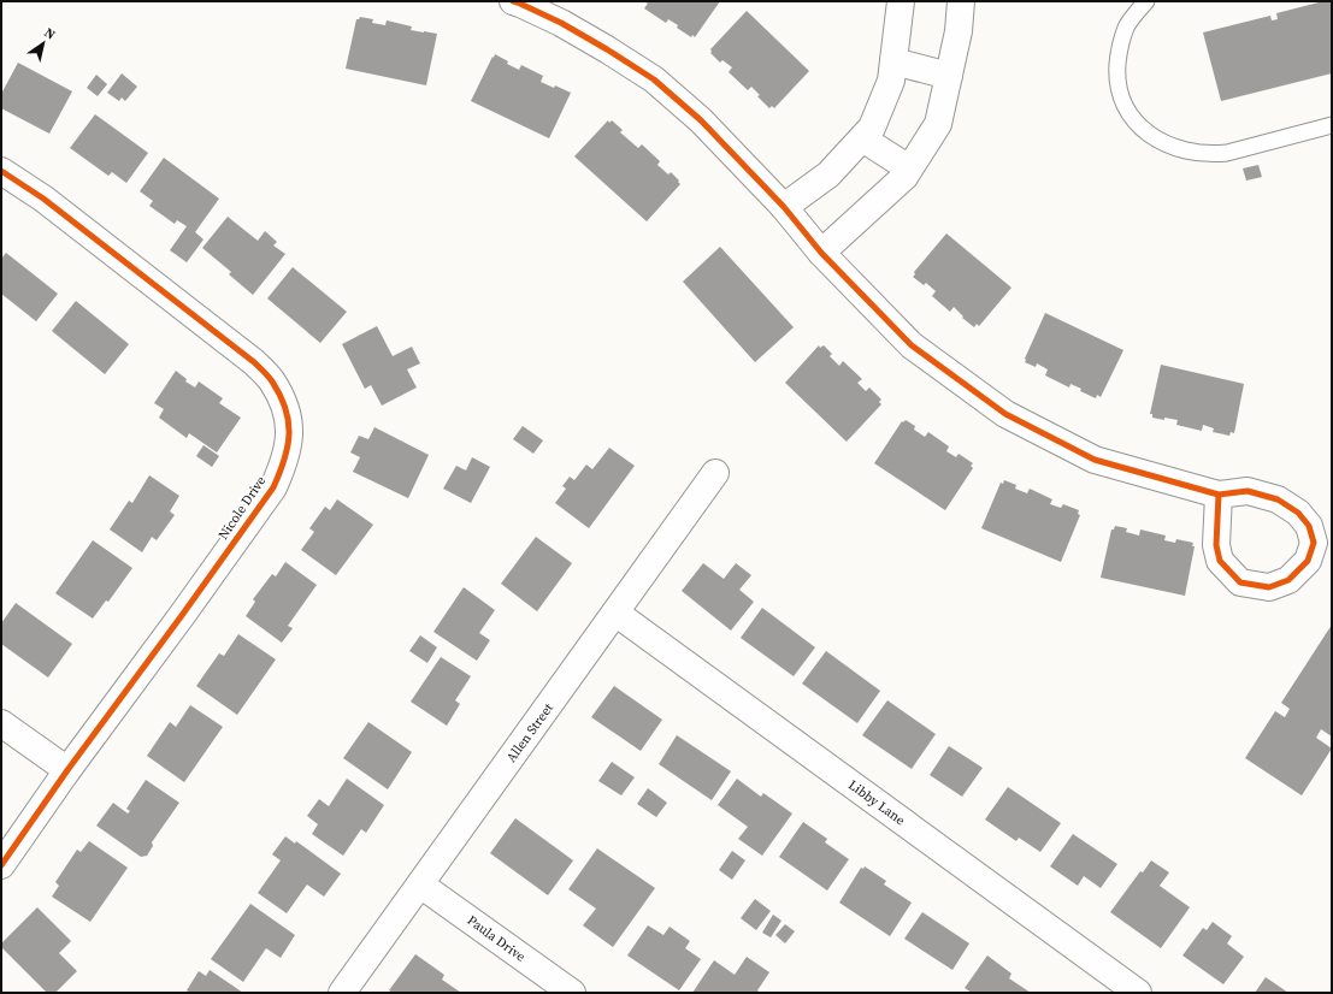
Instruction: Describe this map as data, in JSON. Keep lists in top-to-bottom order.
{
  "streets": {
    "street": [
      "Nicole Drive",
      "Allen Street",
      "Libby Lane",
      "Paula Drive"
    ]
  },
  "crossings": [
    ["Allen Street", "Libby Lane"],
    ["Allen Street", "Paula Drive"]
  ],
  "north": "top right"
}
